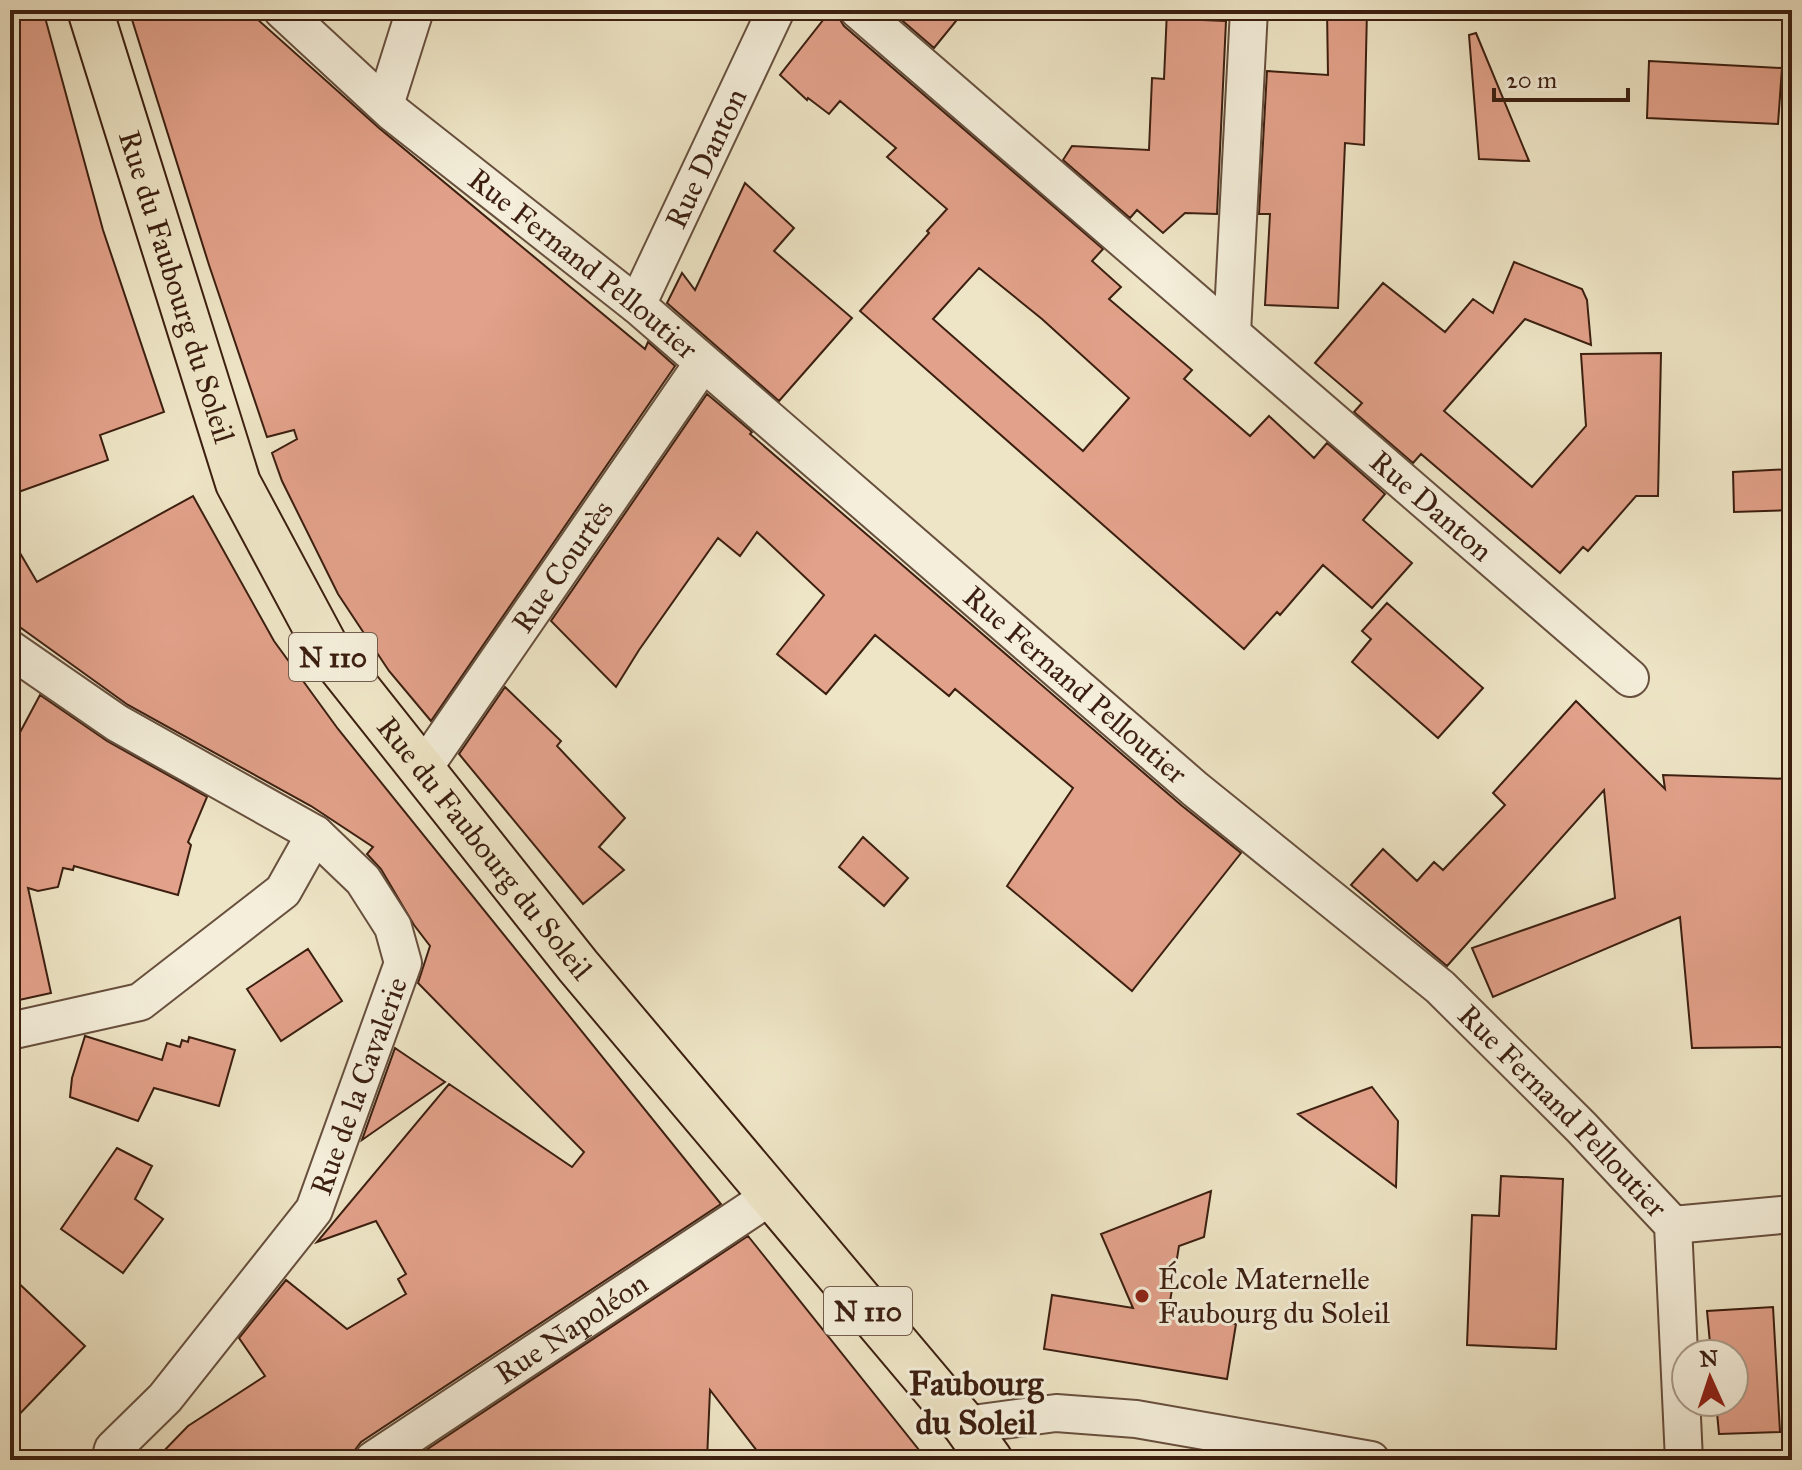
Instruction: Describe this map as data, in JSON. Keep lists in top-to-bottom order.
{
  "streets": {
    "main road": ["Rue du Faubourg du Soleil", "N 110"],
    "street": [
      "Rue Danton",
      "Rue Fernand Pelloutier",
      "Rue Courtès",
      "Rue de la Cavalerie",
      "Rue Napoléon"
    ]
  },
  "crossings": [
    ["Rue Danton", "Rue Fernand Pelloutier"],
    ["Rue Fernand Pelloutier", "Rue Courtès"],
    ["Rue du Faubourg du Soleil", "Rue Courtès"],
    ["Rue du Faubourg du Soleil", "Rue Napoléon"]
  ],
  "districts": ["Faubourg du Soleil"],
  "places": ["École Maternelle Faubourg du Soleil"],
  "scale_bar": "20 m",
  "north": "top"
}
